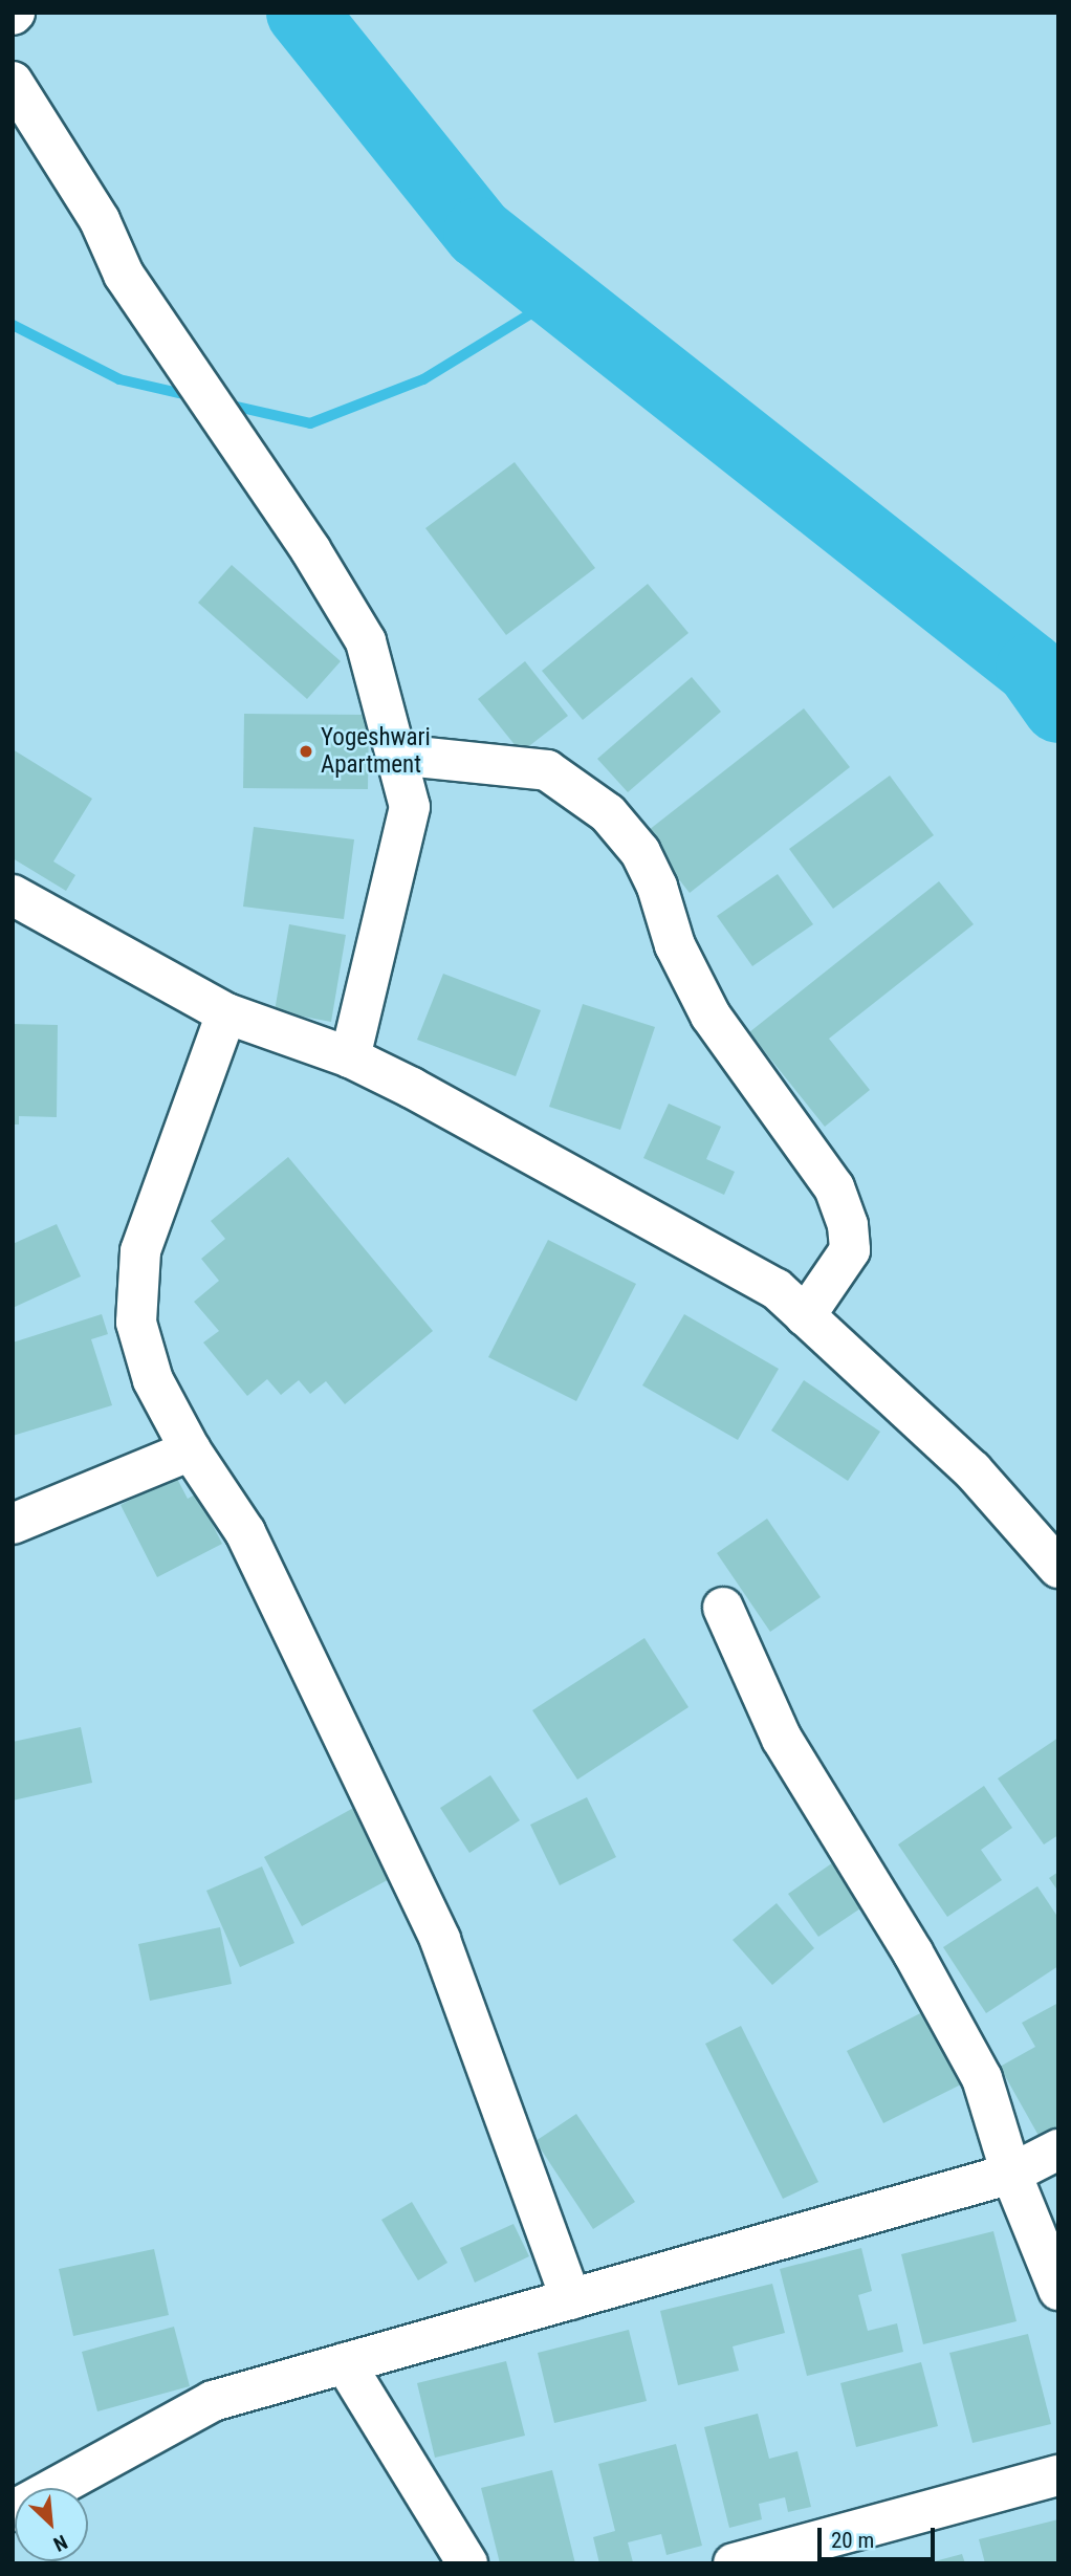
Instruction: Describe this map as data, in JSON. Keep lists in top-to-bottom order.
{
  "places": ["Yogeshwari Apartment"],
  "scale_bar": "20 m",
  "north": "bottom right"
}
